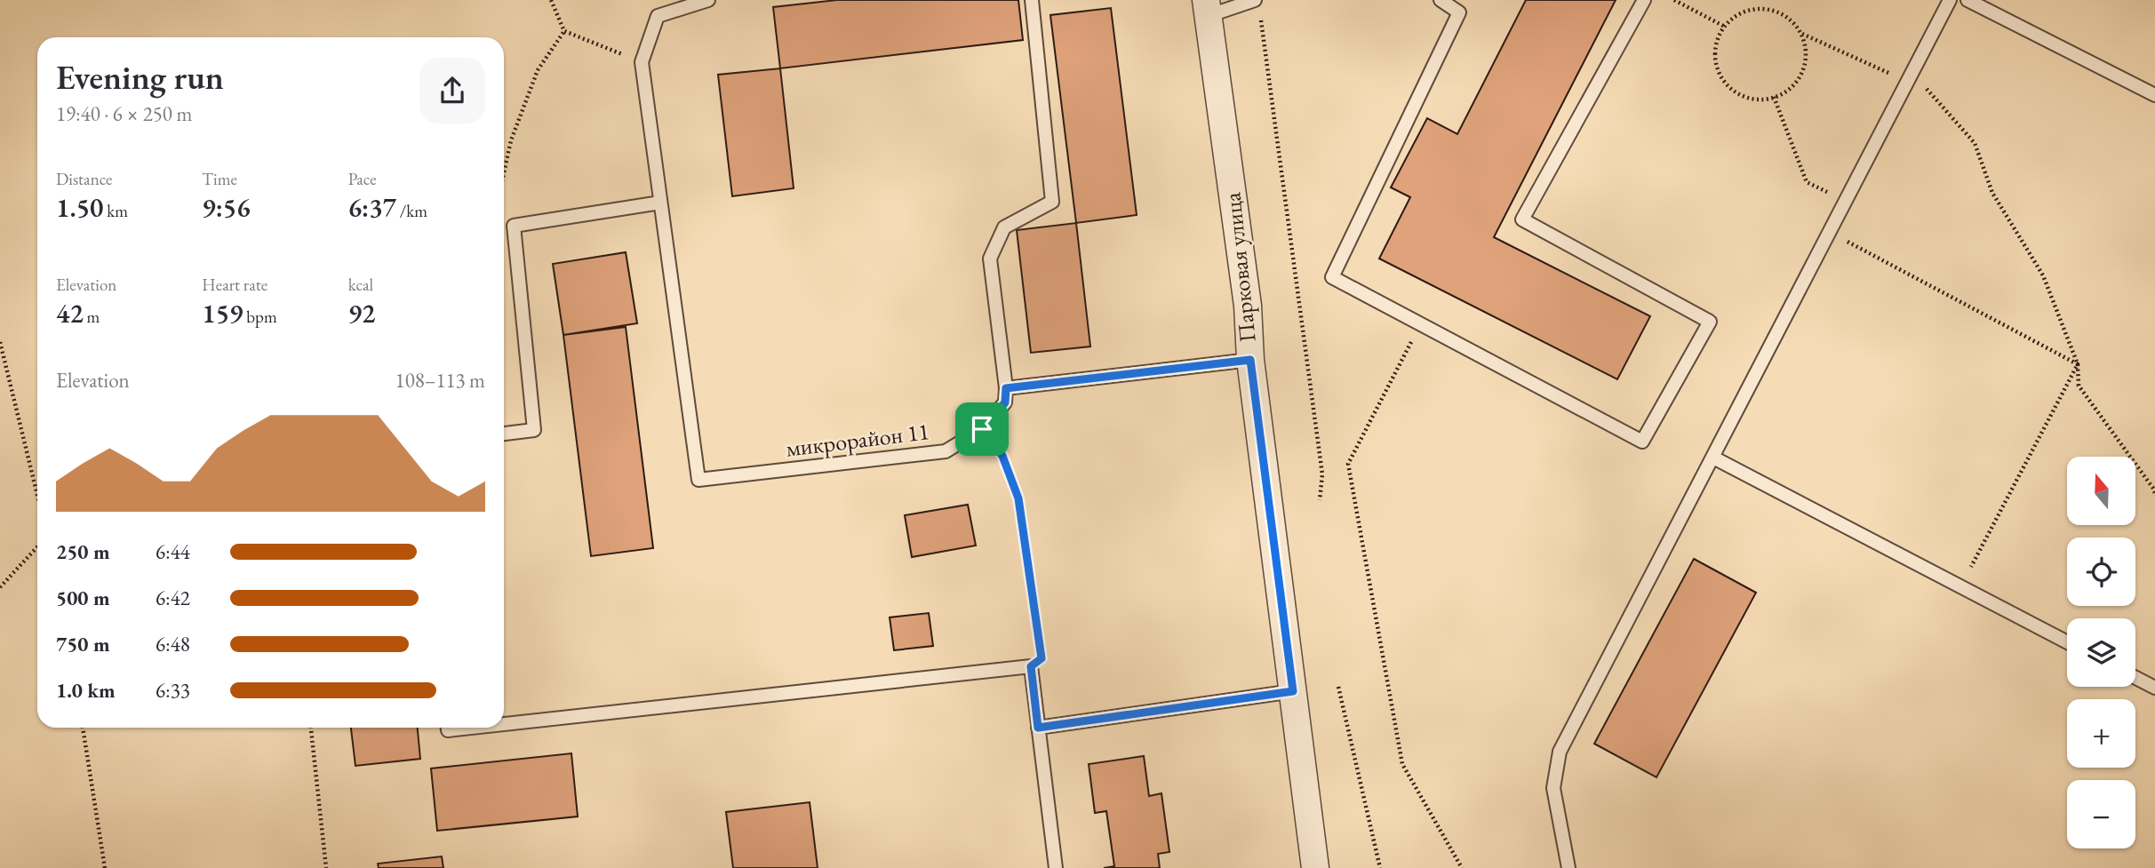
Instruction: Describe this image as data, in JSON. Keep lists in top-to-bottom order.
{
  "streets": {
    "street": ["Парковая улица"],
    "lane": ["микрорайон 11"]
  },
  "north": "top",
  "page": {
    "heading": ["Evening run", "19:40 · 6 × 250 m"],
    "stats": [
      ["Distance", "1.50 km"],
      ["Time", "9:56"],
      ["Pace", "6:37 /km"],
      ["Elevation", "42 m"],
      ["Heart rate", "159 bpm"],
      ["kcal", "92"]
    ],
    "chart": ["Elevation", "108–113 m"],
    "map_buttons": ["+", "−"],
    "list": [
      {
        "name": "250 m",
        "note": "6:44"
      },
      {
        "name": "500 m",
        "note": "6:42"
      },
      {
        "name": "750 m",
        "note": "6:48"
      },
      {
        "name": "1.0 km",
        "note": "6:33"
      }
    ]
  }
}
